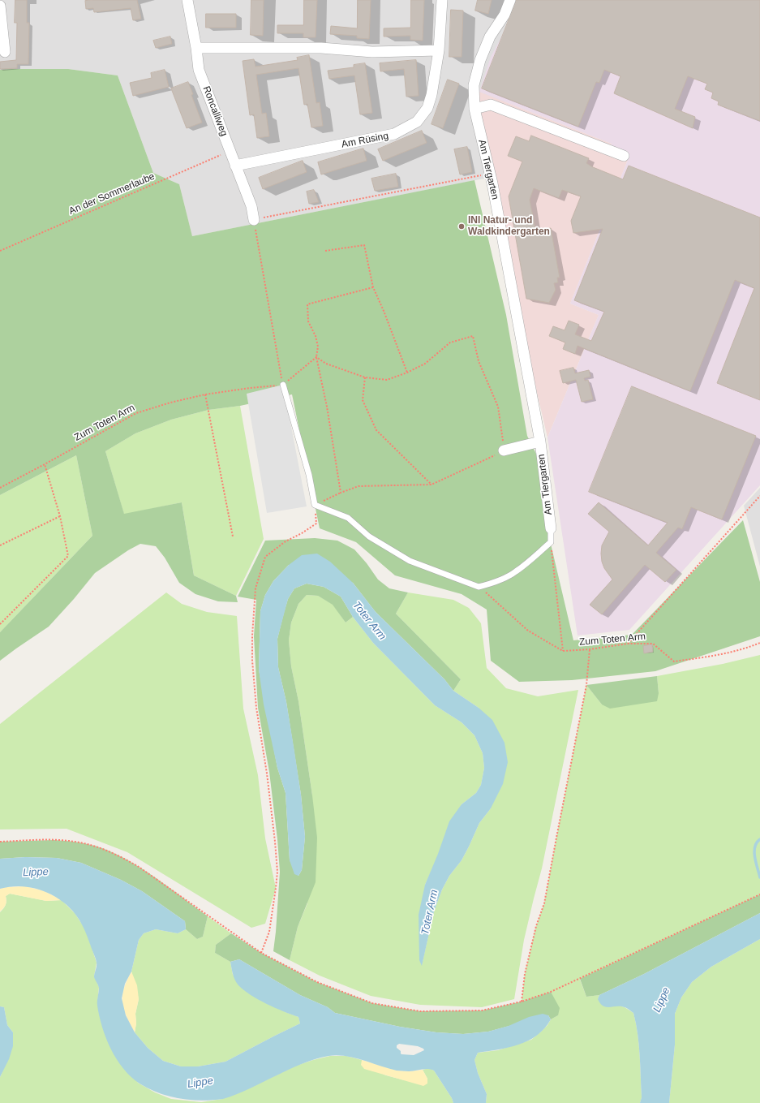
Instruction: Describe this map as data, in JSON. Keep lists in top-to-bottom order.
{
  "streets": {
    "street": ["Roncalliweg", "Am Rüsing", "Am Tiergarten"],
    "path": ["An der Sommerlaube", "Zum Toten Arm"]
  },
  "crossings": [
    ["Roncalliweg", "Am Rüsing"],
    ["Roncalliweg", "An der Sommerlaube"]
  ],
  "water": ["Toter Arm", "Lippe"],
  "places": ["INI Natur- und Waldkindergarten"]
}
